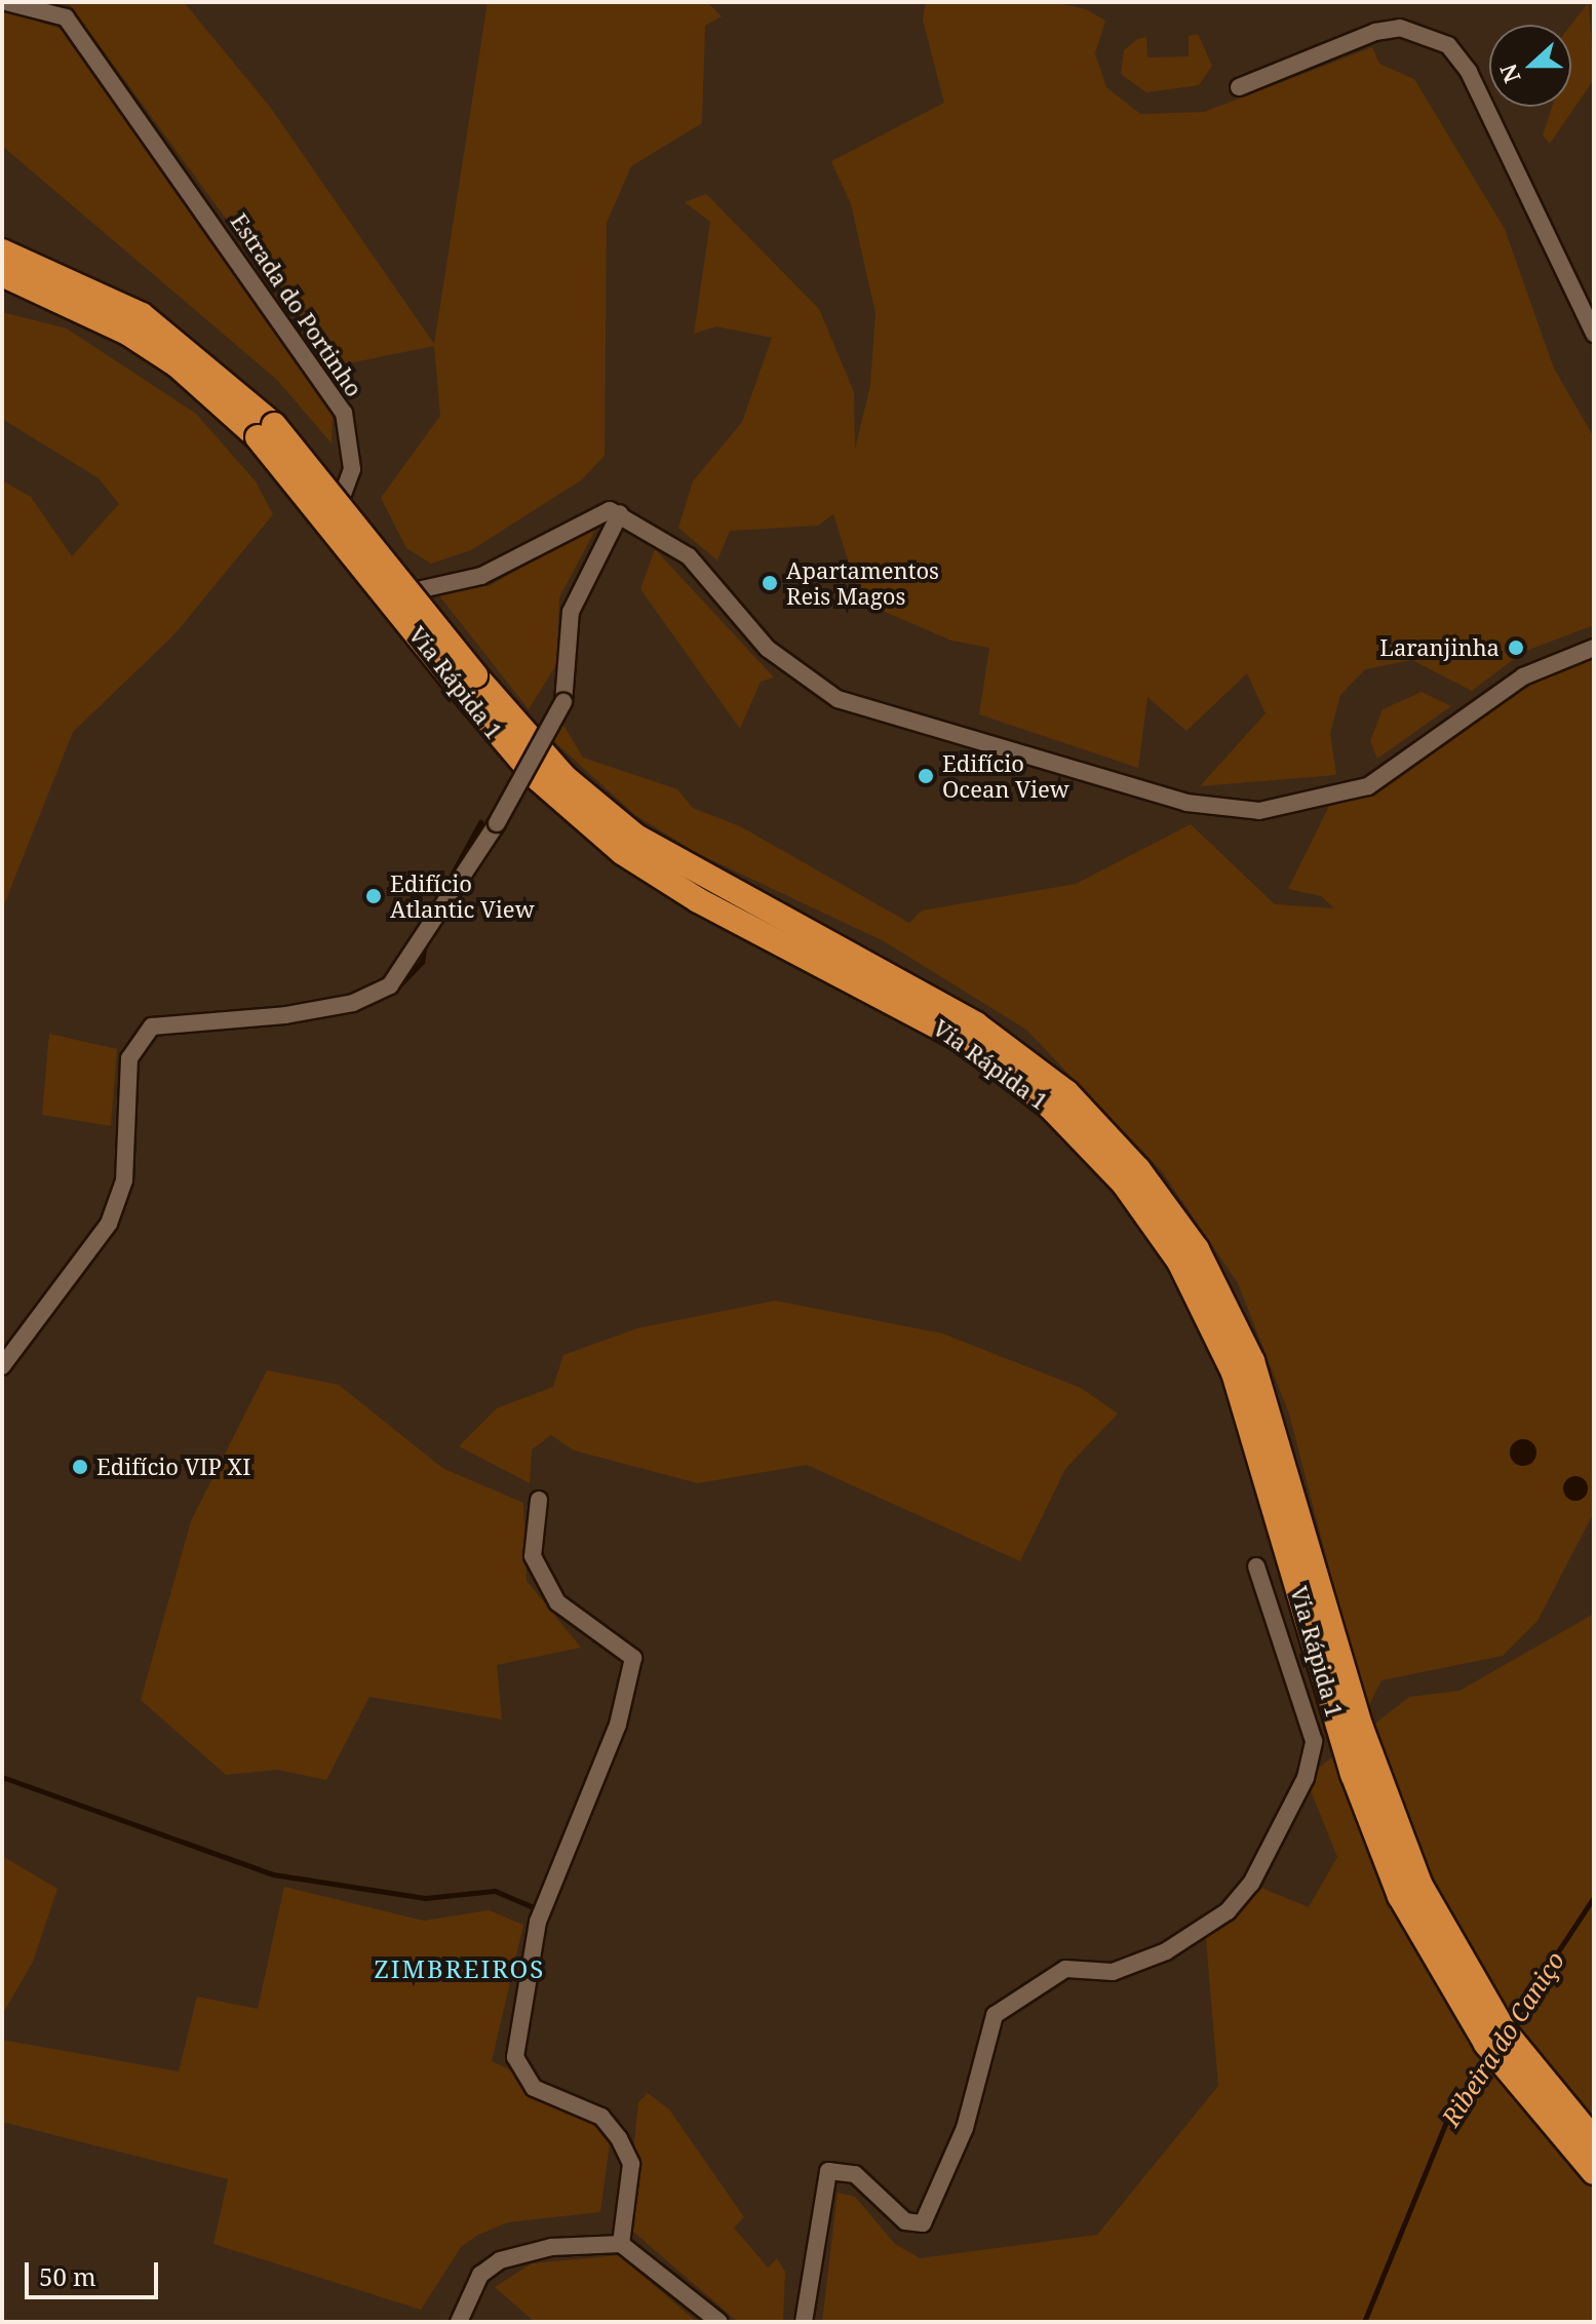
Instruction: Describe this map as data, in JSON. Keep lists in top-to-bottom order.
{
  "streets": {
    "highway": ["Via Rápida 1"],
    "street": ["Estrada do Portinho"]
  },
  "districts": ["ZIMBREIROS"],
  "water": ["Ribeira do Caniço"],
  "places": [
    "Apartamentos Reis Magos",
    "Laranjinha",
    "Edifício Ocean View",
    "Edifício Atlantic View",
    "Edifício VIP XI"
  ],
  "scale_bar": "50 m",
  "north": "left"
}
